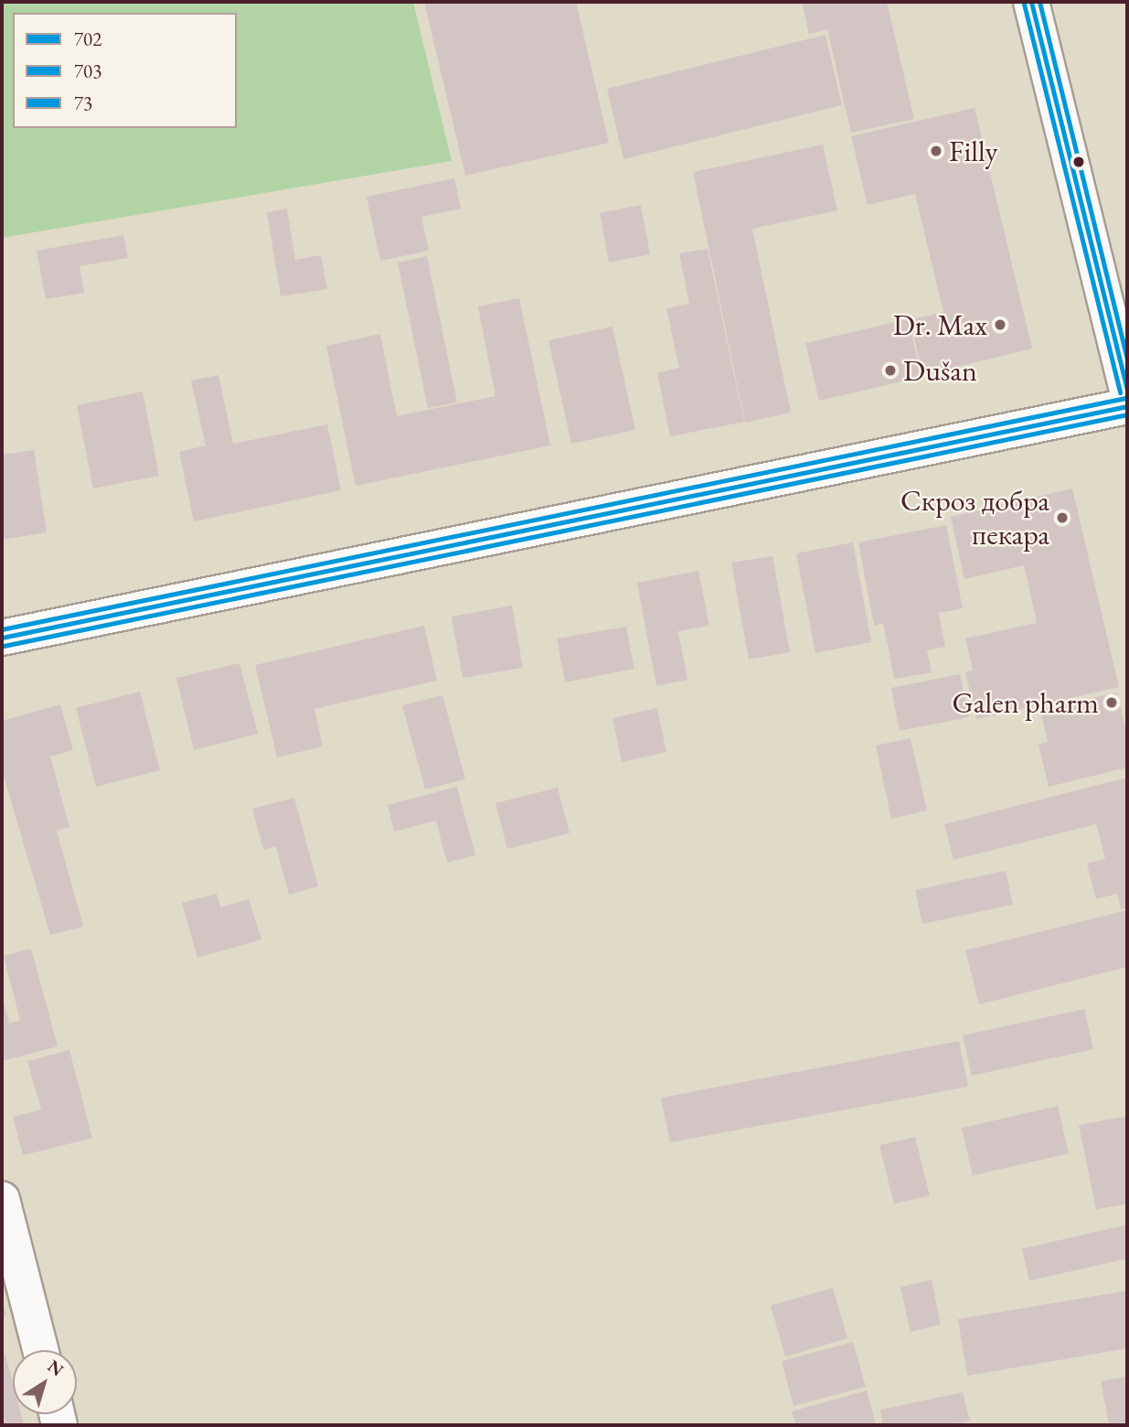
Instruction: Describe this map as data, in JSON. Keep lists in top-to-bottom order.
{
  "places": [
    "Filly",
    "Dr. Max",
    "Dušan",
    "Скроз добра пекара",
    "Galen pharm"
  ],
  "lines": ["transit line 702", "transit line 703", "transit line 73"],
  "legend": ["702", "703", "73"],
  "north": "top right"
}
